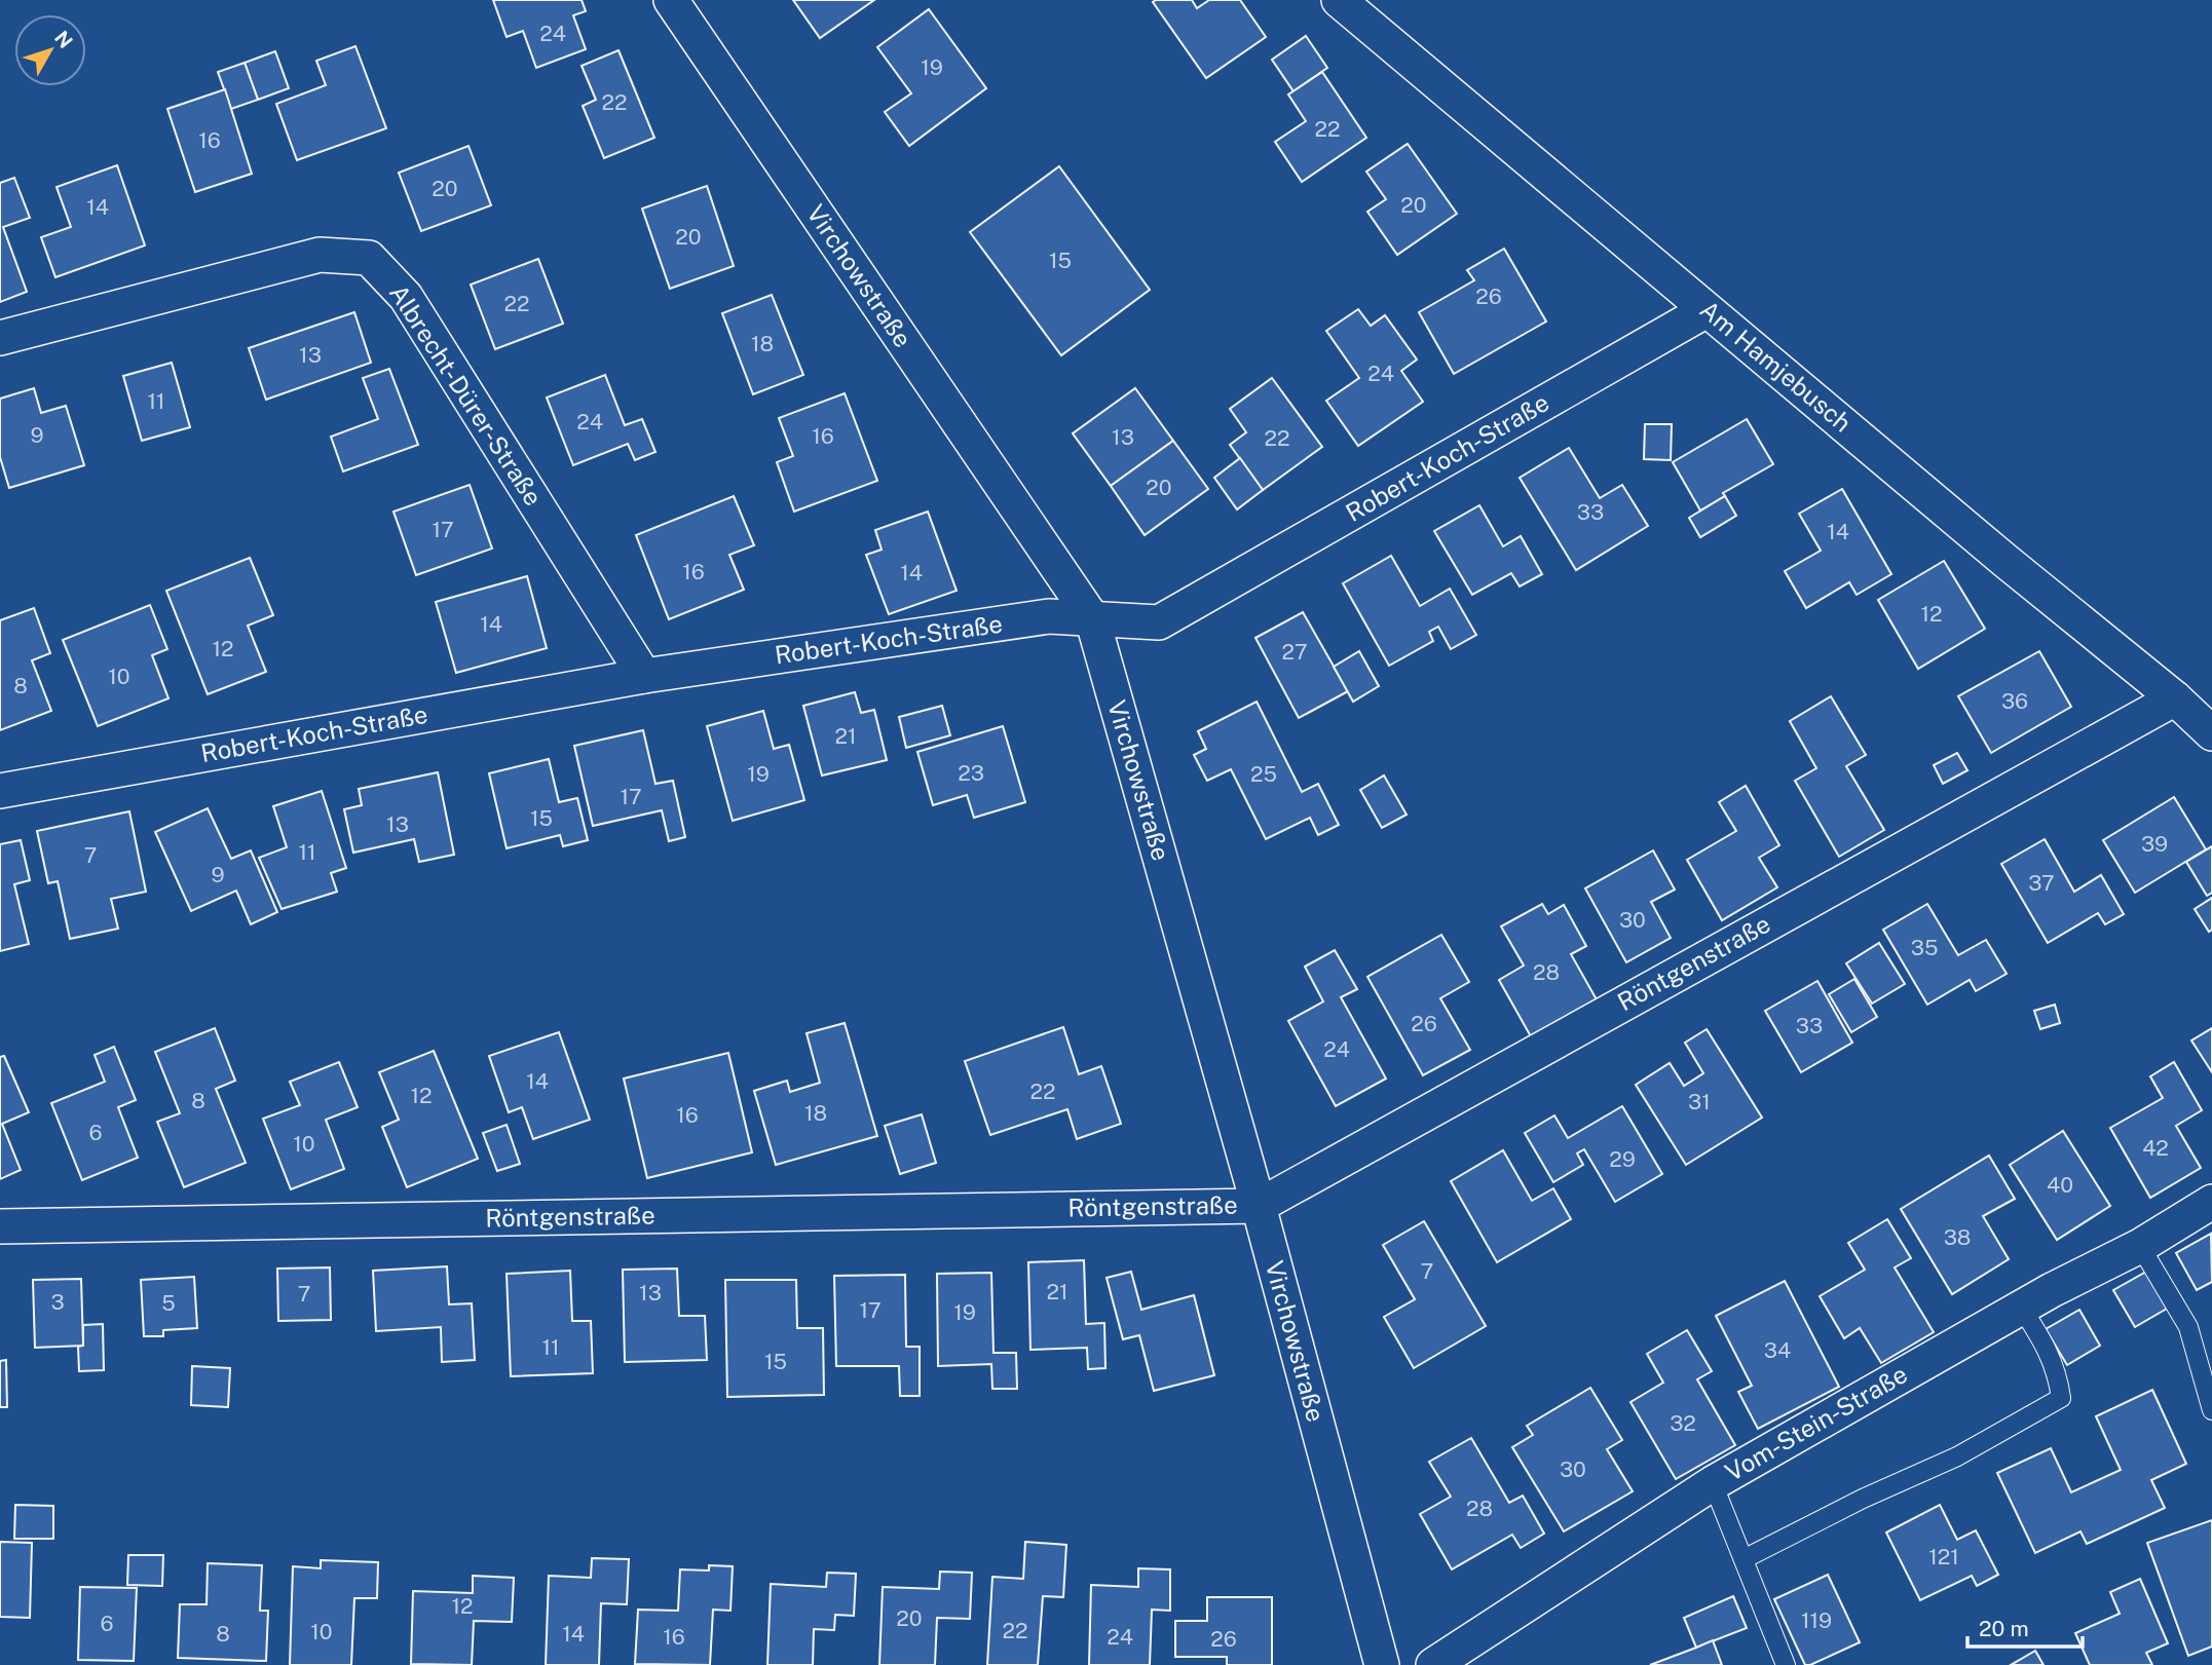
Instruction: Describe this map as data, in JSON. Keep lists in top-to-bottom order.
{
  "streets": {
    "street": [
      "Virchowstraße",
      "Am Hamjebusch",
      "Albrecht-Dürer-Straße",
      "Robert-Koch-Straße",
      "Röntgenstraße",
      "Vom-Stein-Straße"
    ]
  },
  "crossings": [
    ["Virchowstraße", "Robert-Koch-Straße"],
    ["Virchowstraße", "Röntgenstraße"],
    ["Am Hamjebusch", "Robert-Koch-Straße"],
    ["Am Hamjebusch", "Röntgenstraße"],
    ["Albrecht-Dürer-Straße", "Robert-Koch-Straße"]
  ],
  "house_numbers": [
    "24",
    "19",
    "22",
    "22",
    "16",
    "20",
    "20",
    "14",
    "20",
    "15",
    "26",
    "22",
    "18",
    "13",
    "24",
    "11",
    "24",
    "9",
    "16",
    "13",
    "22",
    "20",
    "33",
    "17",
    "14",
    "16",
    "14",
    "12",
    "14",
    "12",
    "27",
    "10",
    "8",
    "36",
    "21",
    "23",
    "19",
    "25",
    "17",
    "15",
    "13",
    "39",
    "11",
    "7",
    "9",
    "37",
    "30",
    "35",
    "28",
    "26",
    "33",
    "24",
    "14",
    "22",
    "12",
    "8",
    "31",
    "18",
    "16",
    "6",
    "10",
    "42",
    "29",
    "40",
    "38",
    "7",
    "21",
    "13",
    "7",
    "3",
    "5",
    "17",
    "19",
    "11",
    "34",
    "15",
    "32",
    "30",
    "28",
    "121",
    "12",
    "20",
    "119",
    "6",
    "22",
    "10",
    "8",
    "14",
    "16",
    "24",
    "26"
  ],
  "scale_bar": "20 m",
  "north": "top right"
}
